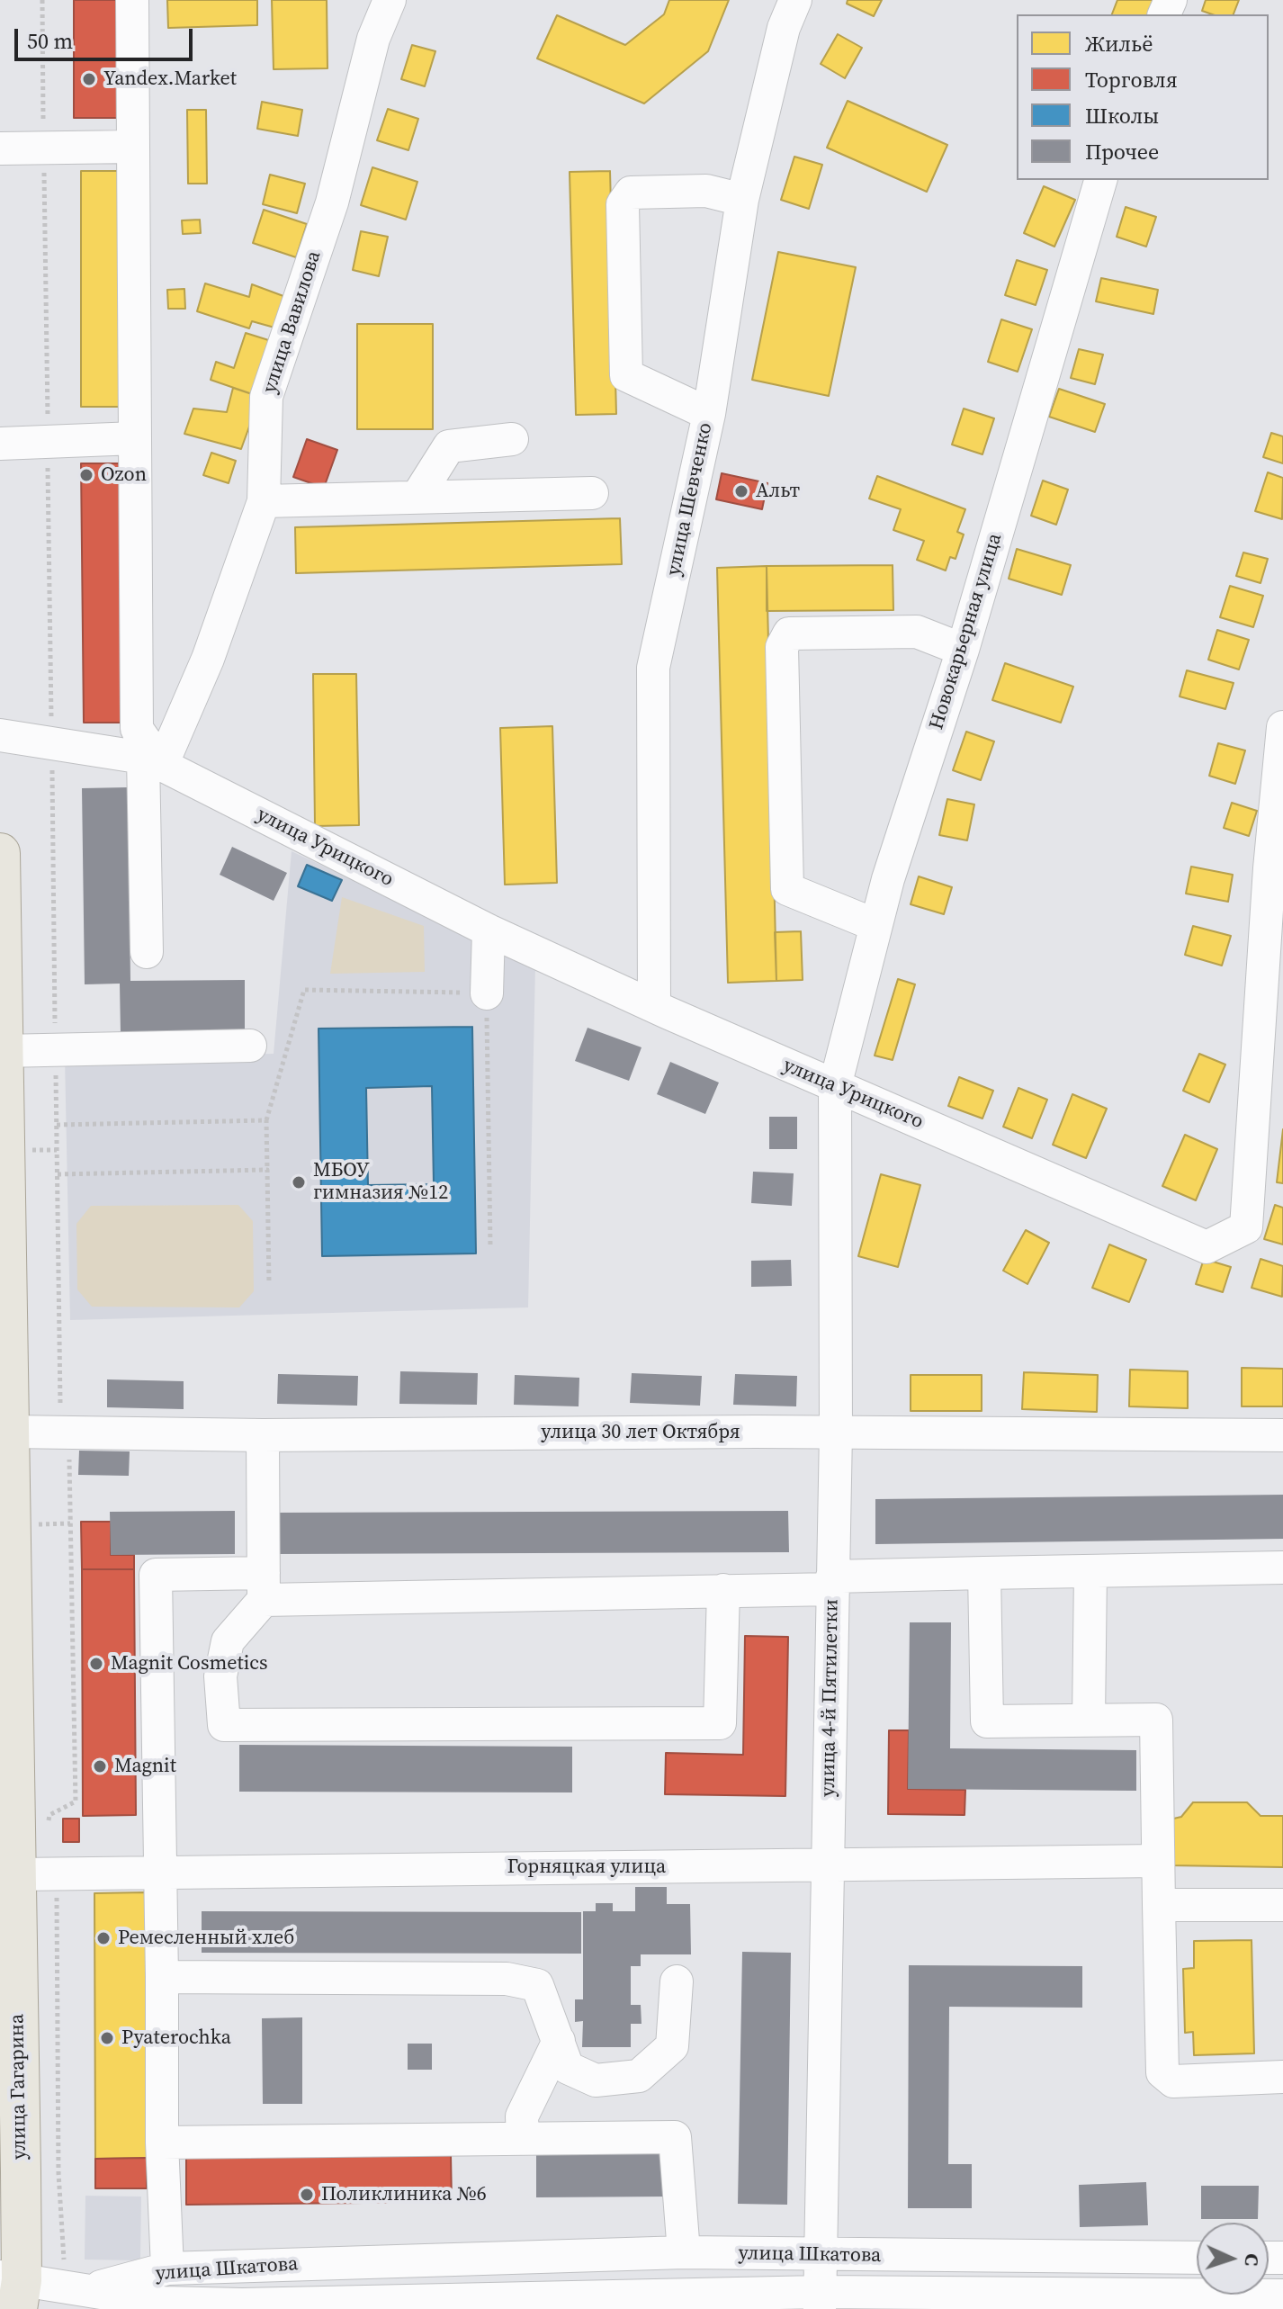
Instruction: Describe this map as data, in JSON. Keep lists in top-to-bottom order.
{
  "streets": {
    "main road": ["улица Гагарина"],
    "street": [
      "улица Вавилова",
      "улица Шевченко",
      "Новокарьерная улица",
      "улица Урицкого",
      "улица 30 лет Октября",
      "улица 4-й Пятилетки",
      "Горняцкая улица",
      "улица Шкатова"
    ]
  },
  "crossings": [
    ["улица Вавилова", "улица Урицкого"],
    ["улица Шевченко", "улица Урицкого"],
    ["Новокарьерная улица", "улица Урицкого"],
    ["Новокарьерная улица", "улица 4-й Пятилетки"],
    ["улица Урицкого", "улица 4-й Пятилетки"],
    ["улица 30 лет Октября", "улица 4-й Пятилетки"],
    ["улица 30 лет Октября", "улица Гагарина"],
    ["улица 4-й Пятилетки", "Горняцкая улица"],
    ["улица 4-й Пятилетки", "улица Шкатова"],
    ["Горняцкая улица", "улица Гагарина"]
  ],
  "places": [
    "Yandex.Market",
    "Ozon",
    "Альт",
    "МБОУ гимназия №12",
    "Magnit Cosmetics",
    "Magnit",
    "Ремесленный хлеб",
    "Pyaterochka",
    "Поликлиника №6"
  ],
  "legend": [
    "Жильё",
    "Торговля",
    "Школы",
    "Прочее"
  ],
  "scale_bar": "50 m",
  "north": "right"
}
